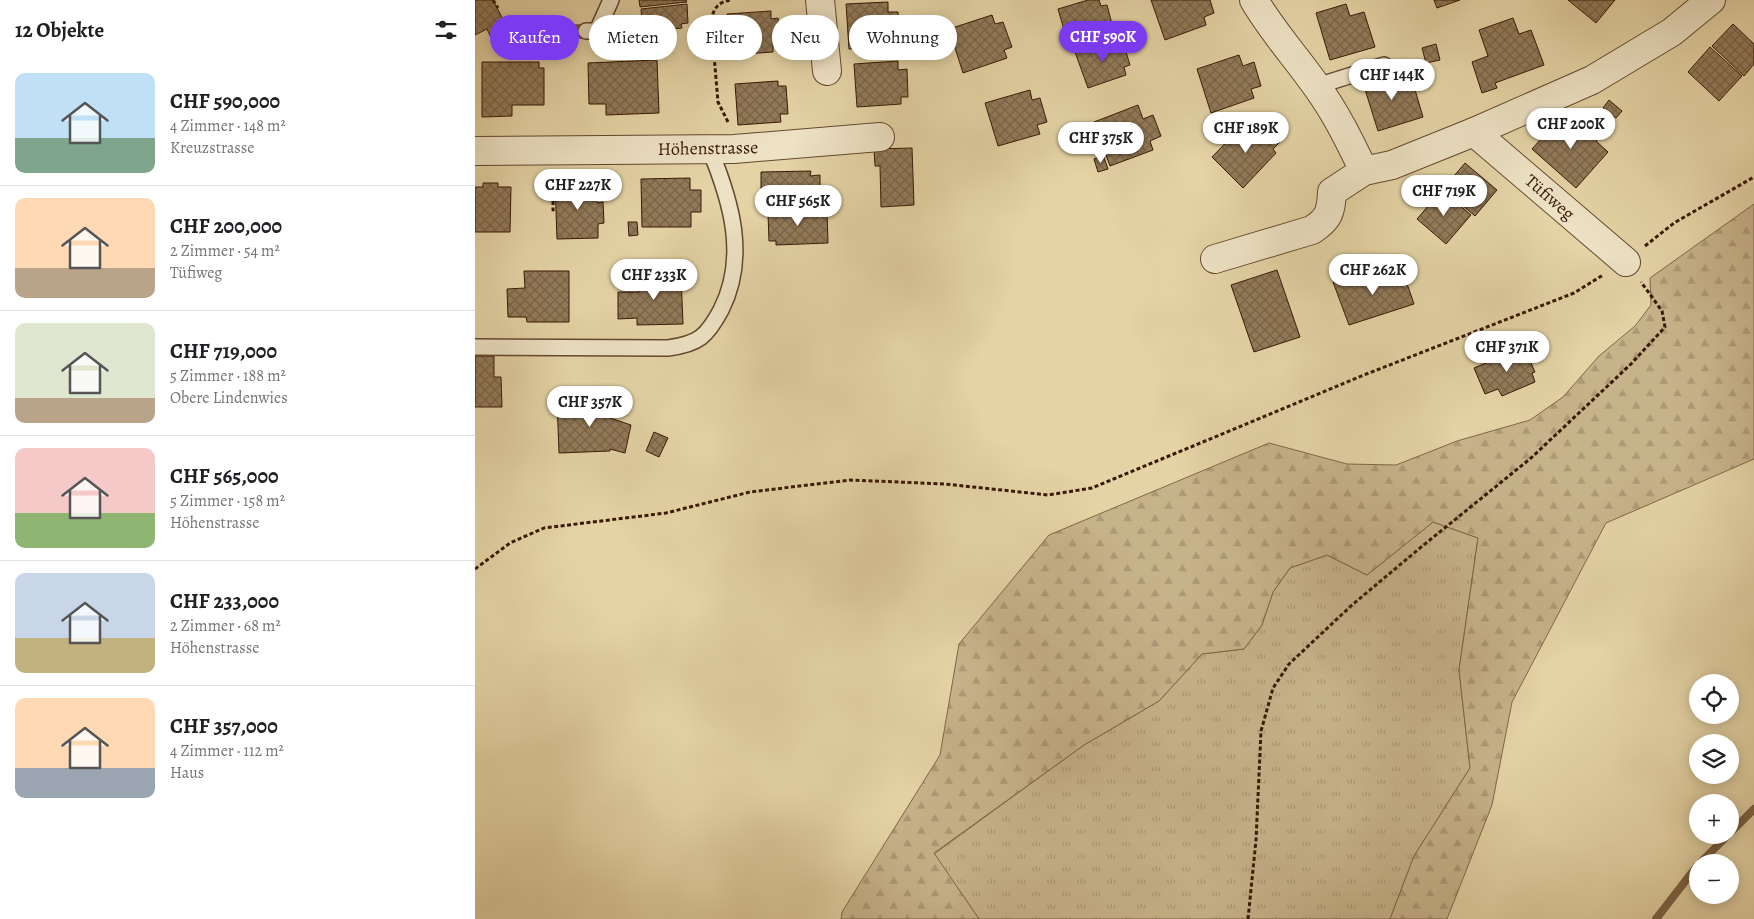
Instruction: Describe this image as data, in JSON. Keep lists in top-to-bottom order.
{
  "streets": {
    "street": ["Höhenstrasse", "Tüfiweg"]
  },
  "page": {
    "heading": "12 Objekte",
    "chip": [
      "Kaufen",
      "Mieten",
      "Filter",
      "Neu",
      "Wohnung"
    ],
    "price": [
      "CHF 590K",
      "CHF 144K",
      "CHF 200K",
      "CHF 189K",
      "CHF 375K",
      "CHF 227K",
      "CHF 719K",
      "CHF 565K",
      "CHF 262K",
      "CHF 233K",
      "CHF 371K",
      "CHF 357K"
    ],
    "list": [
      {
        "name": "CHF 590,000",
        "note": "4 Zimmer · 148 m² · Kreuzstrasse"
      },
      {
        "name": "CHF 200,000",
        "note": "2 Zimmer · 54 m² · Tüfiweg"
      },
      {
        "name": "CHF 719,000",
        "note": "5 Zimmer · 188 m² · Obere Lindenwies"
      },
      {
        "name": "CHF 565,000",
        "note": "5 Zimmer · 158 m² · Höhenstrasse"
      },
      {
        "name": "CHF 233,000",
        "note": "2 Zimmer · 68 m² · Höhenstrasse"
      },
      {
        "name": "CHF 357,000",
        "note": "4 Zimmer · 112 m² · Haus"
      }
    ],
    "map_buttons": ["+", "−"]
  }
}
